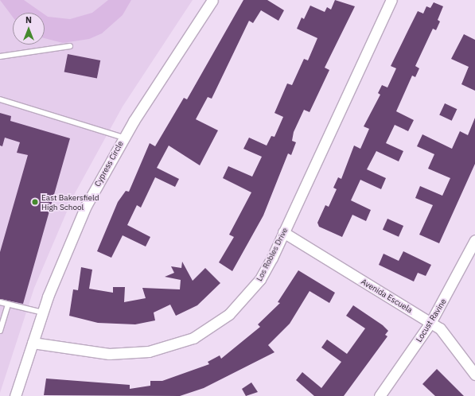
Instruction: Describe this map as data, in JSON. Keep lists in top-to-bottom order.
{
  "streets": {
    "street": [
      "Cypress Circle",
      "Los Robles Drive",
      "Avenida Escuela",
      "Locust Ravine"
    ]
  },
  "crossings": [
    ["Cypress Circle", "Los Robles Drive"],
    ["Los Robles Drive", "Avenida Escuela"],
    ["Avenida Escuela", "Locust Ravine"]
  ],
  "places": ["East Bakersfield High School"],
  "north": "top"
}
